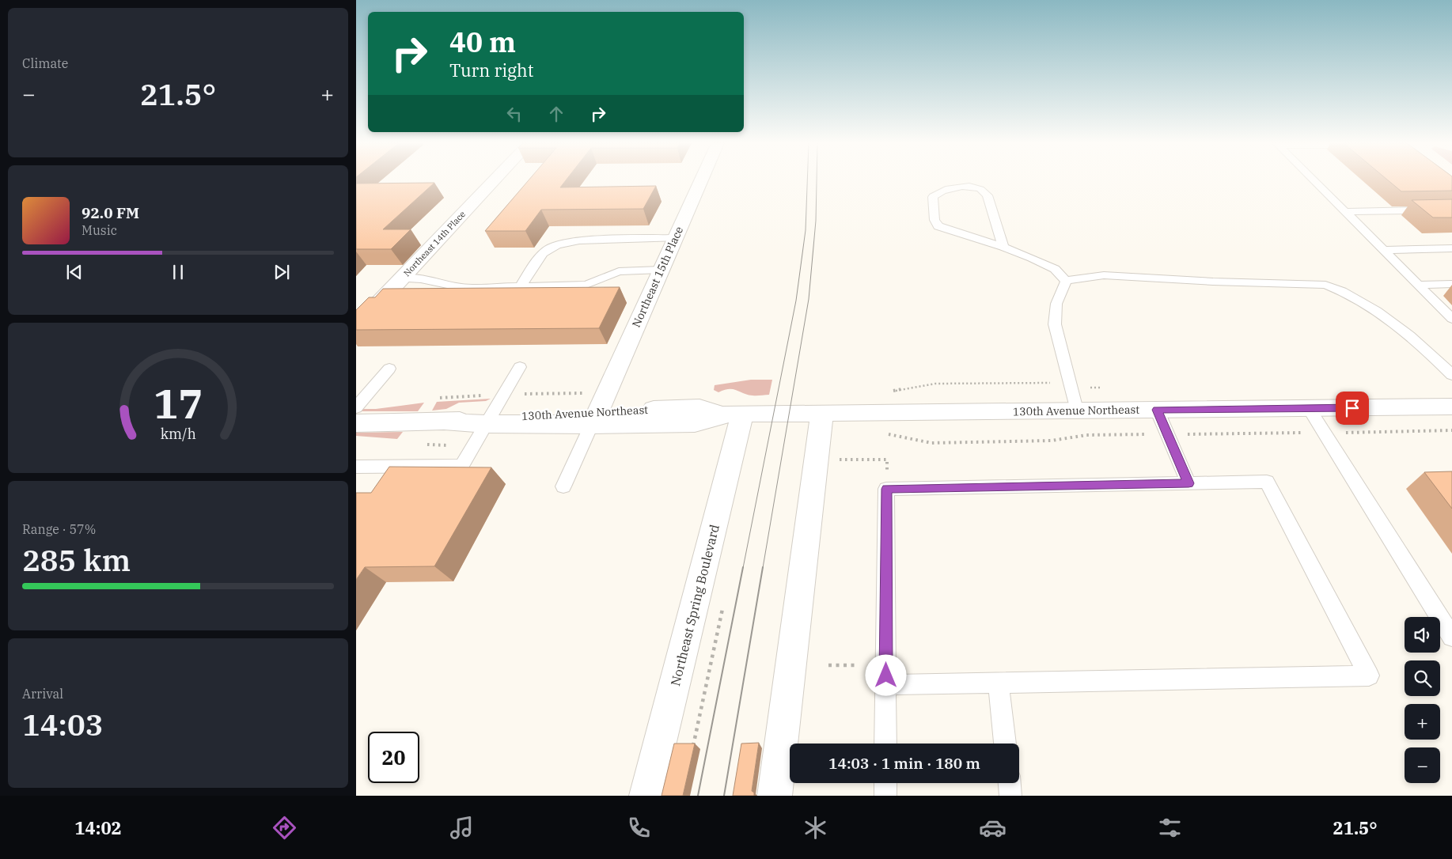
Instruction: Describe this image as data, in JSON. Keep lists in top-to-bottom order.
{
  "streets": {
    "street": [
      "Northeast 14th Place",
      "Northeast 15th Place",
      "130th Avenue Northeast",
      "Northeast Spring Boulevard"
    ]
  },
  "crossings": [
    ["Northeast 15th Place", "130th Avenue Northeast"],
    ["130th Avenue Northeast", "Northeast Spring Boulevard"]
  ],
  "page": {
    "tile": [
      "Climate",
      ["Range · 57%", "285 km"],
      ["Arrival", "14:03"]
    ],
    "turn": ["40 m", "Turn right"],
    "heat": ["−", "21.5°", "+"],
    "song": ["92.0 FM", "Music"],
    "map_buttons": ["+", "−"],
    "limit": "20",
    "trip": "14:03 · 1 min · 180 m",
    "tabs": ["14:02", "21.5°"],
    "gauge": ["17", "km/h"]
  }
}
